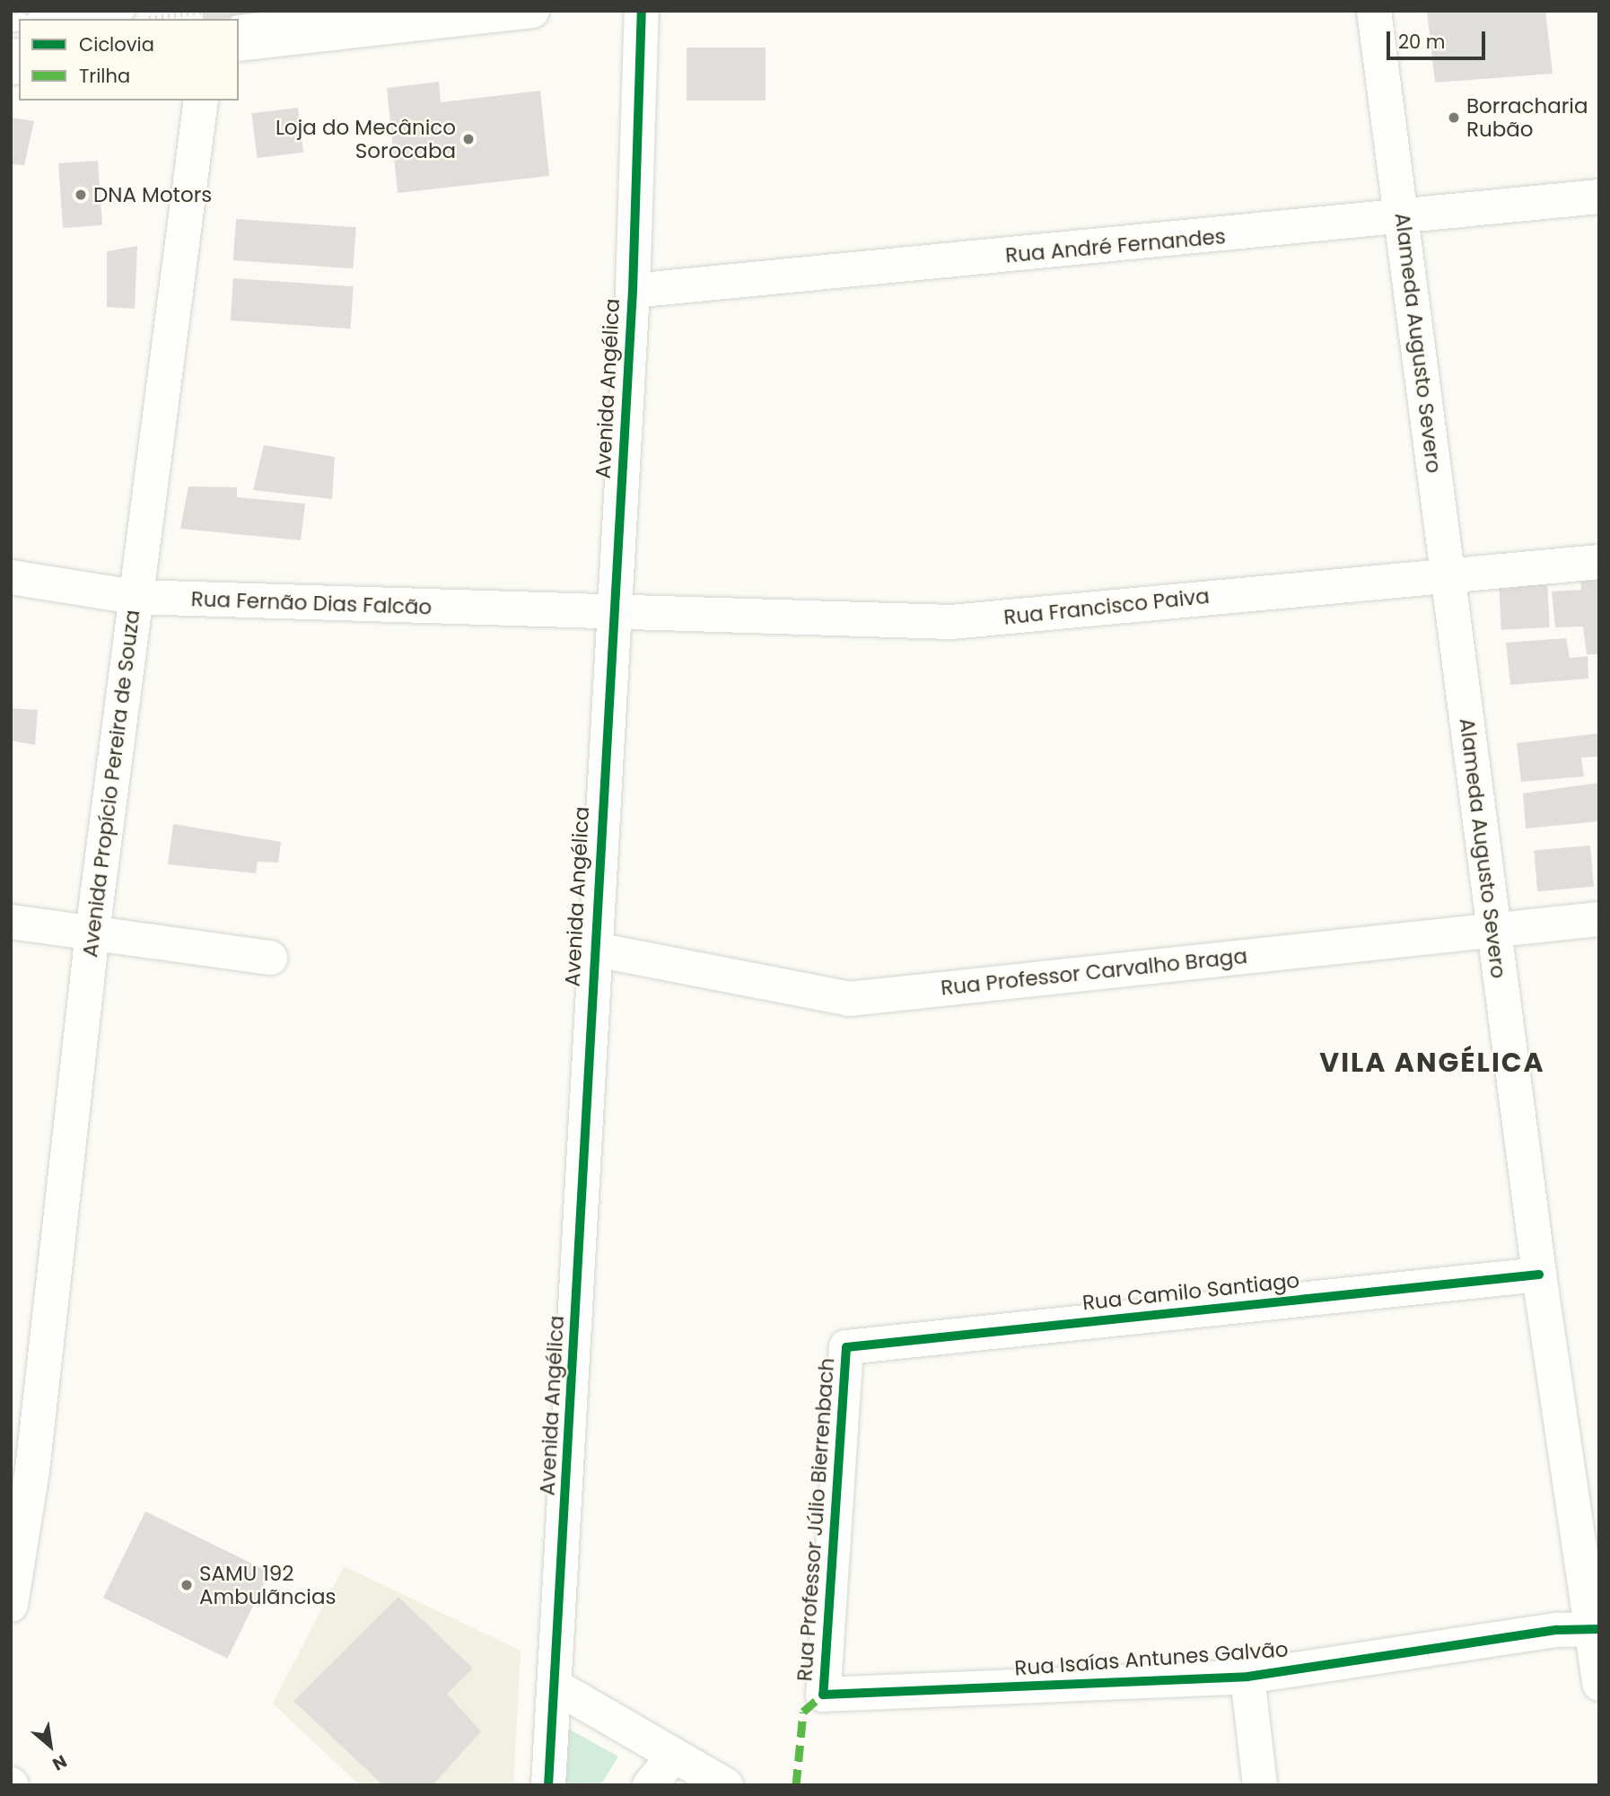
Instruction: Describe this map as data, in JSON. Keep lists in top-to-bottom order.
{
  "streets": {
    "street": [
      "Rua André Fernandes",
      "Alameda Augusto Severo",
      "Avenida Angélica",
      "Rua Fernão Dias Falcão",
      "Rua Francisco Paiva",
      "Avenida Propício Pereira de Souza",
      "Rua Professor Carvalho Braga",
      "Rua Camilo Santiago",
      "Rua Professor Júlio Bierrenbach",
      "Rua Isaías Antunes Galvão"
    ]
  },
  "crossings": [
    ["Rua André Fernandes", "Alameda Augusto Severo"],
    ["Rua André Fernandes", "Avenida Angélica"],
    ["Alameda Augusto Severo", "Rua Francisco Paiva"],
    ["Alameda Augusto Severo", "Rua Professor Carvalho Braga"],
    ["Alameda Augusto Severo", "Rua Camilo Santiago"],
    ["Alameda Augusto Severo", "Rua Isaías Antunes Galvão"],
    ["Avenida Angélica", "Rua Fernão Dias Falcão"],
    ["Avenida Angélica", "Rua Francisco Paiva"],
    ["Avenida Angélica", "Rua Professor Carvalho Braga"],
    ["Rua Fernão Dias Falcão", "Rua Francisco Paiva"],
    ["Rua Fernão Dias Falcão", "Avenida Propício Pereira de Souza"],
    ["Rua Camilo Santiago", "Rua Professor Júlio Bierrenbach"],
    ["Rua Professor Júlio Bierrenbach", "Rua Isaías Antunes Galvão"]
  ],
  "districts": ["VILA ANGÉLICA"],
  "places": [
    "Borracharia Rubão",
    "Loja do Mecânico Sorocaba",
    "DNA Motors",
    "SAMU 192 Ambulãncias"
  ],
  "legend": ["Ciclovia", "Trilha"],
  "scale_bar": "20 m",
  "north": "bottom right"
}
